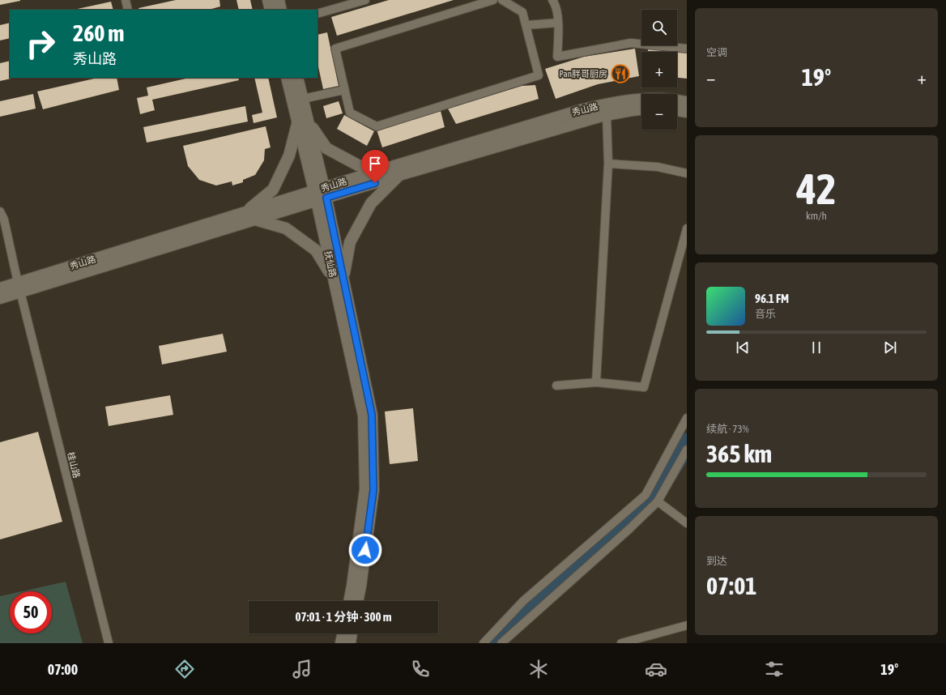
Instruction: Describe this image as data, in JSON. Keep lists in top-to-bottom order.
{
  "streets": {
    "street": ["秀山路", "抚仙路", "桂山路"]
  },
  "crossings": [
    ["秀山路", "抚仙路"],
    ["秀山路", "桂山路"]
  ],
  "places": {
    "restaurant": ["Pan胖哥厨房"]
  },
  "page": {
    "tile": [
      "空调",
      ["42", "km/h"],
      ["续航 · 73%", "365 km"],
      ["到达", "07:01"]
    ],
    "map_buttons": ["+", "−"],
    "turn": ["260 m", "秀山路"],
    "heat": ["−", "19°", "+"],
    "song": ["96.1 FM", "音乐"],
    "limit": "50",
    "trip": "07:01 · 1 分钟 · 300 m",
    "tabs": ["07:00", "19°"]
  }
}
